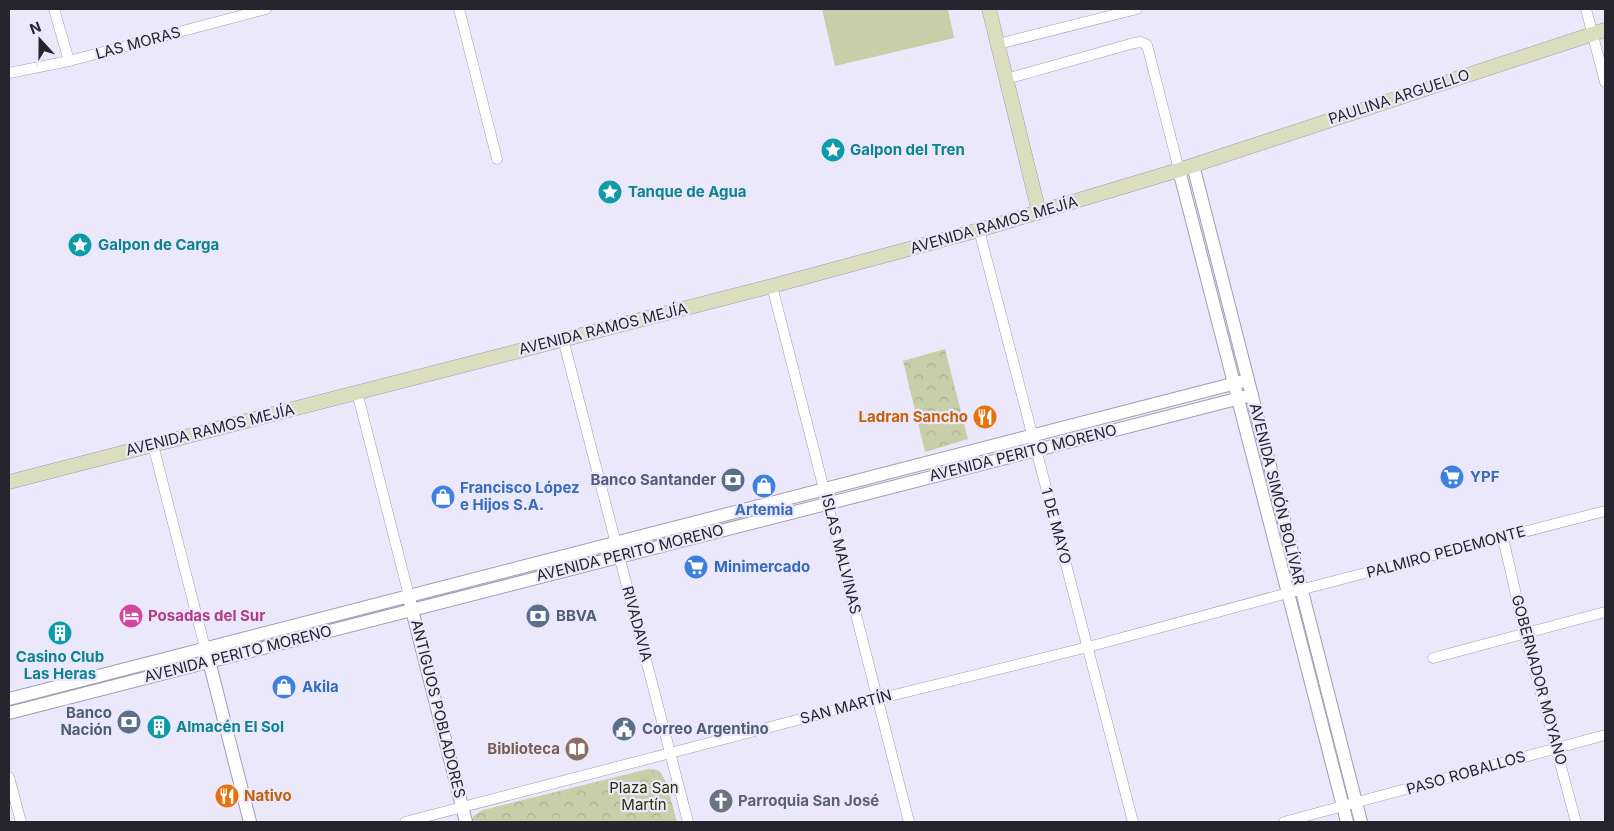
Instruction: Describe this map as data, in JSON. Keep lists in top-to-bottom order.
{
  "streets": {
    "main road": ["PAULINA ARGUELLO", "AVENIDA RAMOS MEJÍA"],
    "street": [
      "LAS MORAS",
      "AVENIDA PERITO MORENO",
      "AVENIDA SIMÓN BOLÍVAR",
      "1 DE MAYO",
      "PALMIRO PEDEMONTE",
      "ISLAS MALVINAS",
      "RIVADAVIA",
      "GOBERNADOR MOYANO",
      "SAN MARTÍN",
      "ANTIGUOS POBLADORES",
      "PASO ROBALLOS"
    ]
  },
  "crossings": [
    ["PAULINA ARGUELLO", "AVENIDA RAMOS MEJÍA"],
    ["PAULINA ARGUELLO", "AVENIDA SIMÓN BOLÍVAR"],
    ["AVENIDA RAMOS MEJÍA", "AVENIDA SIMÓN BOLÍVAR"],
    ["AVENIDA RAMOS MEJÍA", "1 DE MAYO"],
    ["AVENIDA RAMOS MEJÍA", "ISLAS MALVINAS"],
    ["AVENIDA RAMOS MEJÍA", "RIVADAVIA"],
    ["AVENIDA PERITO MORENO", "AVENIDA SIMÓN BOLÍVAR"],
    ["AVENIDA PERITO MORENO", "1 DE MAYO"],
    ["AVENIDA PERITO MORENO", "ISLAS MALVINAS"],
    ["AVENIDA PERITO MORENO", "RIVADAVIA"],
    ["AVENIDA PERITO MORENO", "ANTIGUOS POBLADORES"],
    ["AVENIDA SIMÓN BOLÍVAR", "PALMIRO PEDEMONTE"],
    ["AVENIDA SIMÓN BOLÍVAR", "SAN MARTÍN"],
    ["AVENIDA SIMÓN BOLÍVAR", "PASO ROBALLOS"],
    ["1 DE MAYO", "SAN MARTÍN"],
    ["PALMIRO PEDEMONTE", "GOBERNADOR MOYANO"],
    ["PALMIRO PEDEMONTE", "SAN MARTÍN"],
    ["ISLAS MALVINAS", "SAN MARTÍN"],
    ["RIVADAVIA", "SAN MARTÍN"],
    ["GOBERNADOR MOYANO", "PASO ROBALLOS"],
    ["SAN MARTÍN", "ANTIGUOS POBLADORES"]
  ],
  "parks": ["Plaza San Martín"],
  "places": {
    "place": ["Galpon del Tren", "Tanque de Agua", "Galpon de Carga"],
    "restaurant": ["Ladran Sancho", "Nativo"],
    "supermarket": ["YPF", "Minimercado"],
    "bank": ["Banco Santander", "BBVA", "Banco Nación"],
    "shop": ["Artemia", "Francisco López e Hijos S.A.", "Akila"],
    "hotel": ["Posadas del Sur"],
    "building": ["Casino Club Las Heras", "Almacén El Sol"],
    "public building": ["Correo Argentino"],
    "library": ["Biblioteca"],
    "church": ["Parroquia San José"]
  },
  "north": "top"
}
